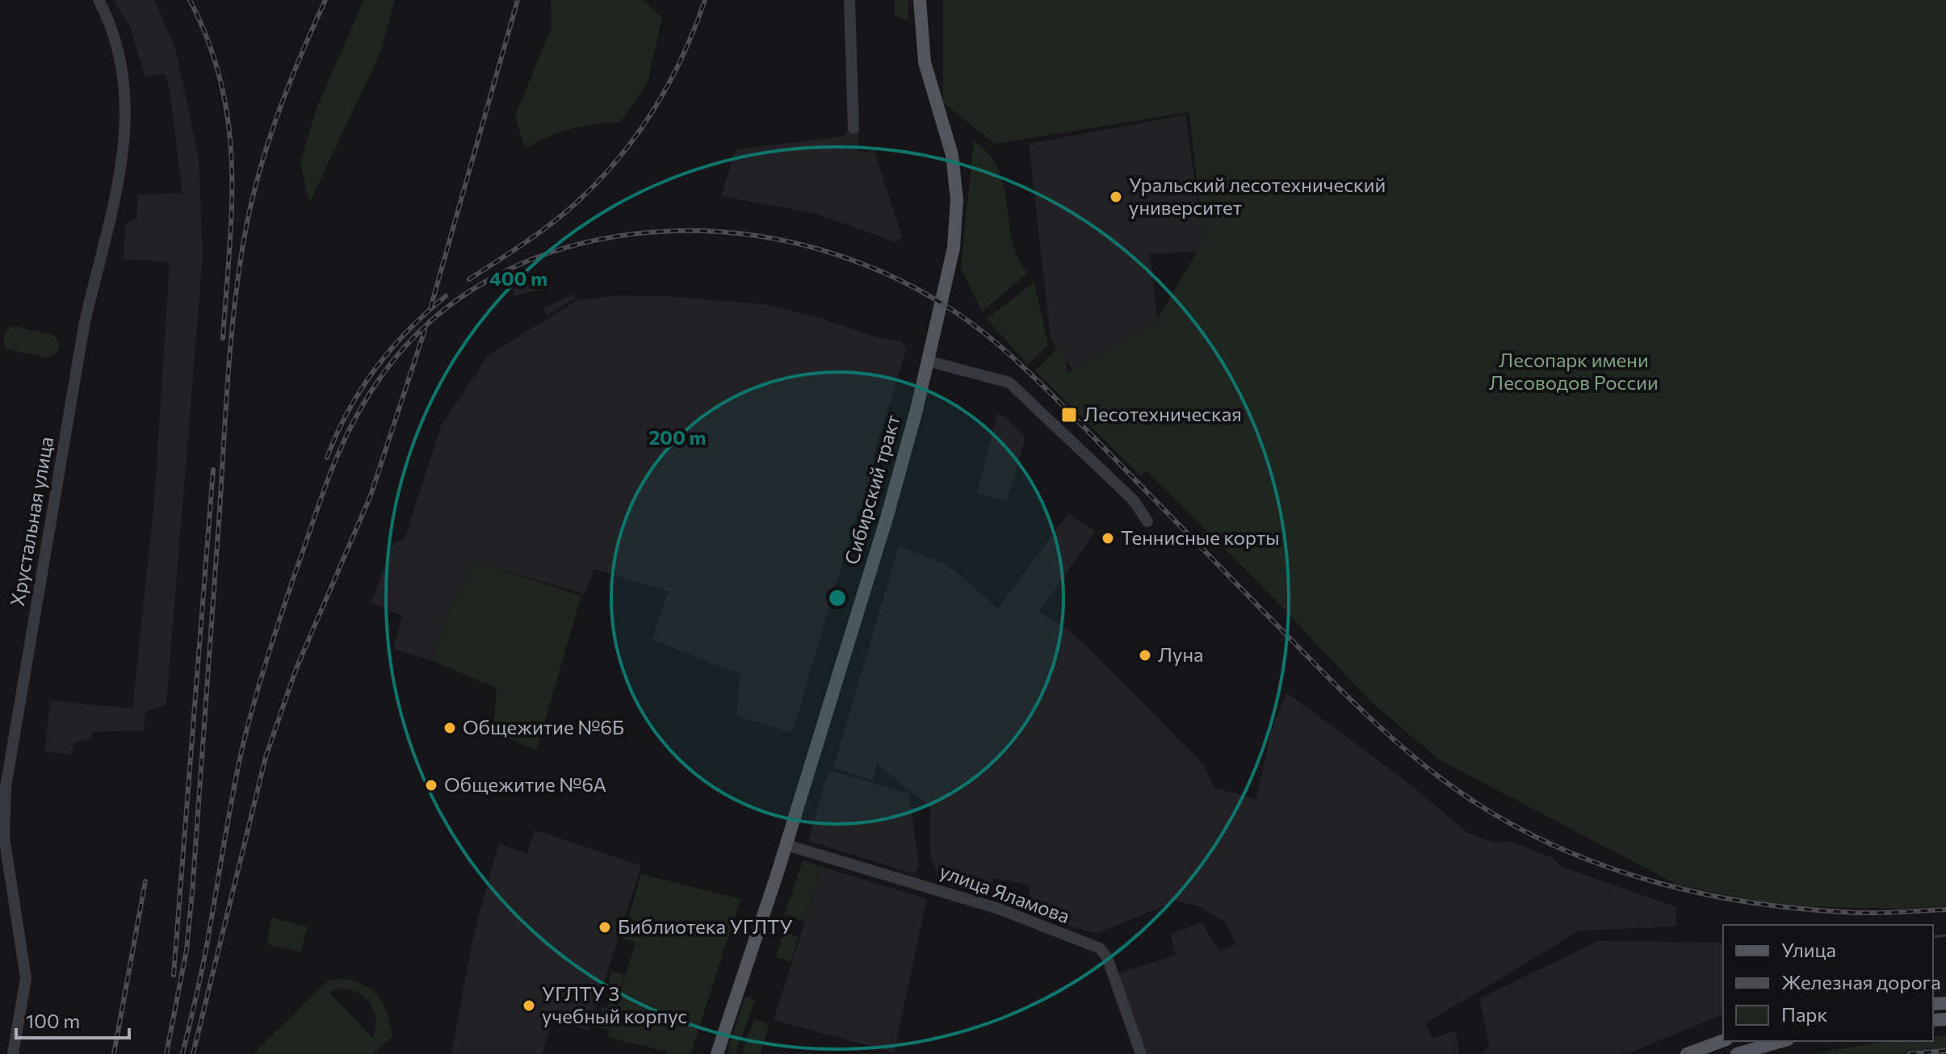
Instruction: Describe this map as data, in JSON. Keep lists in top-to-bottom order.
{
  "streets": {
    "main road": ["Сибирский тракт"],
    "street": ["Хрустальная улица", "улица Яламова"]
  },
  "crossings": [
    ["Сибирский тракт", "улица Яламова"]
  ],
  "parks": ["Лесопарк имени Лесоводов России"],
  "places": {
    "other": [
      "Уральский лесотехнический университет",
      "Теннисные корты",
      "Луна",
      "Общежитие №6Б",
      "Общежитие №6А",
      "Библиотека УГЛТУ",
      "УГЛТУ 3 учебный корпус"
    ],
    "transit": ["Лесотехническая"]
  },
  "legend": ["Улица", "Железная дорога", "Парк"],
  "scale_bar": "100 m",
  "rings": ["400 m", "200 m"]
}
